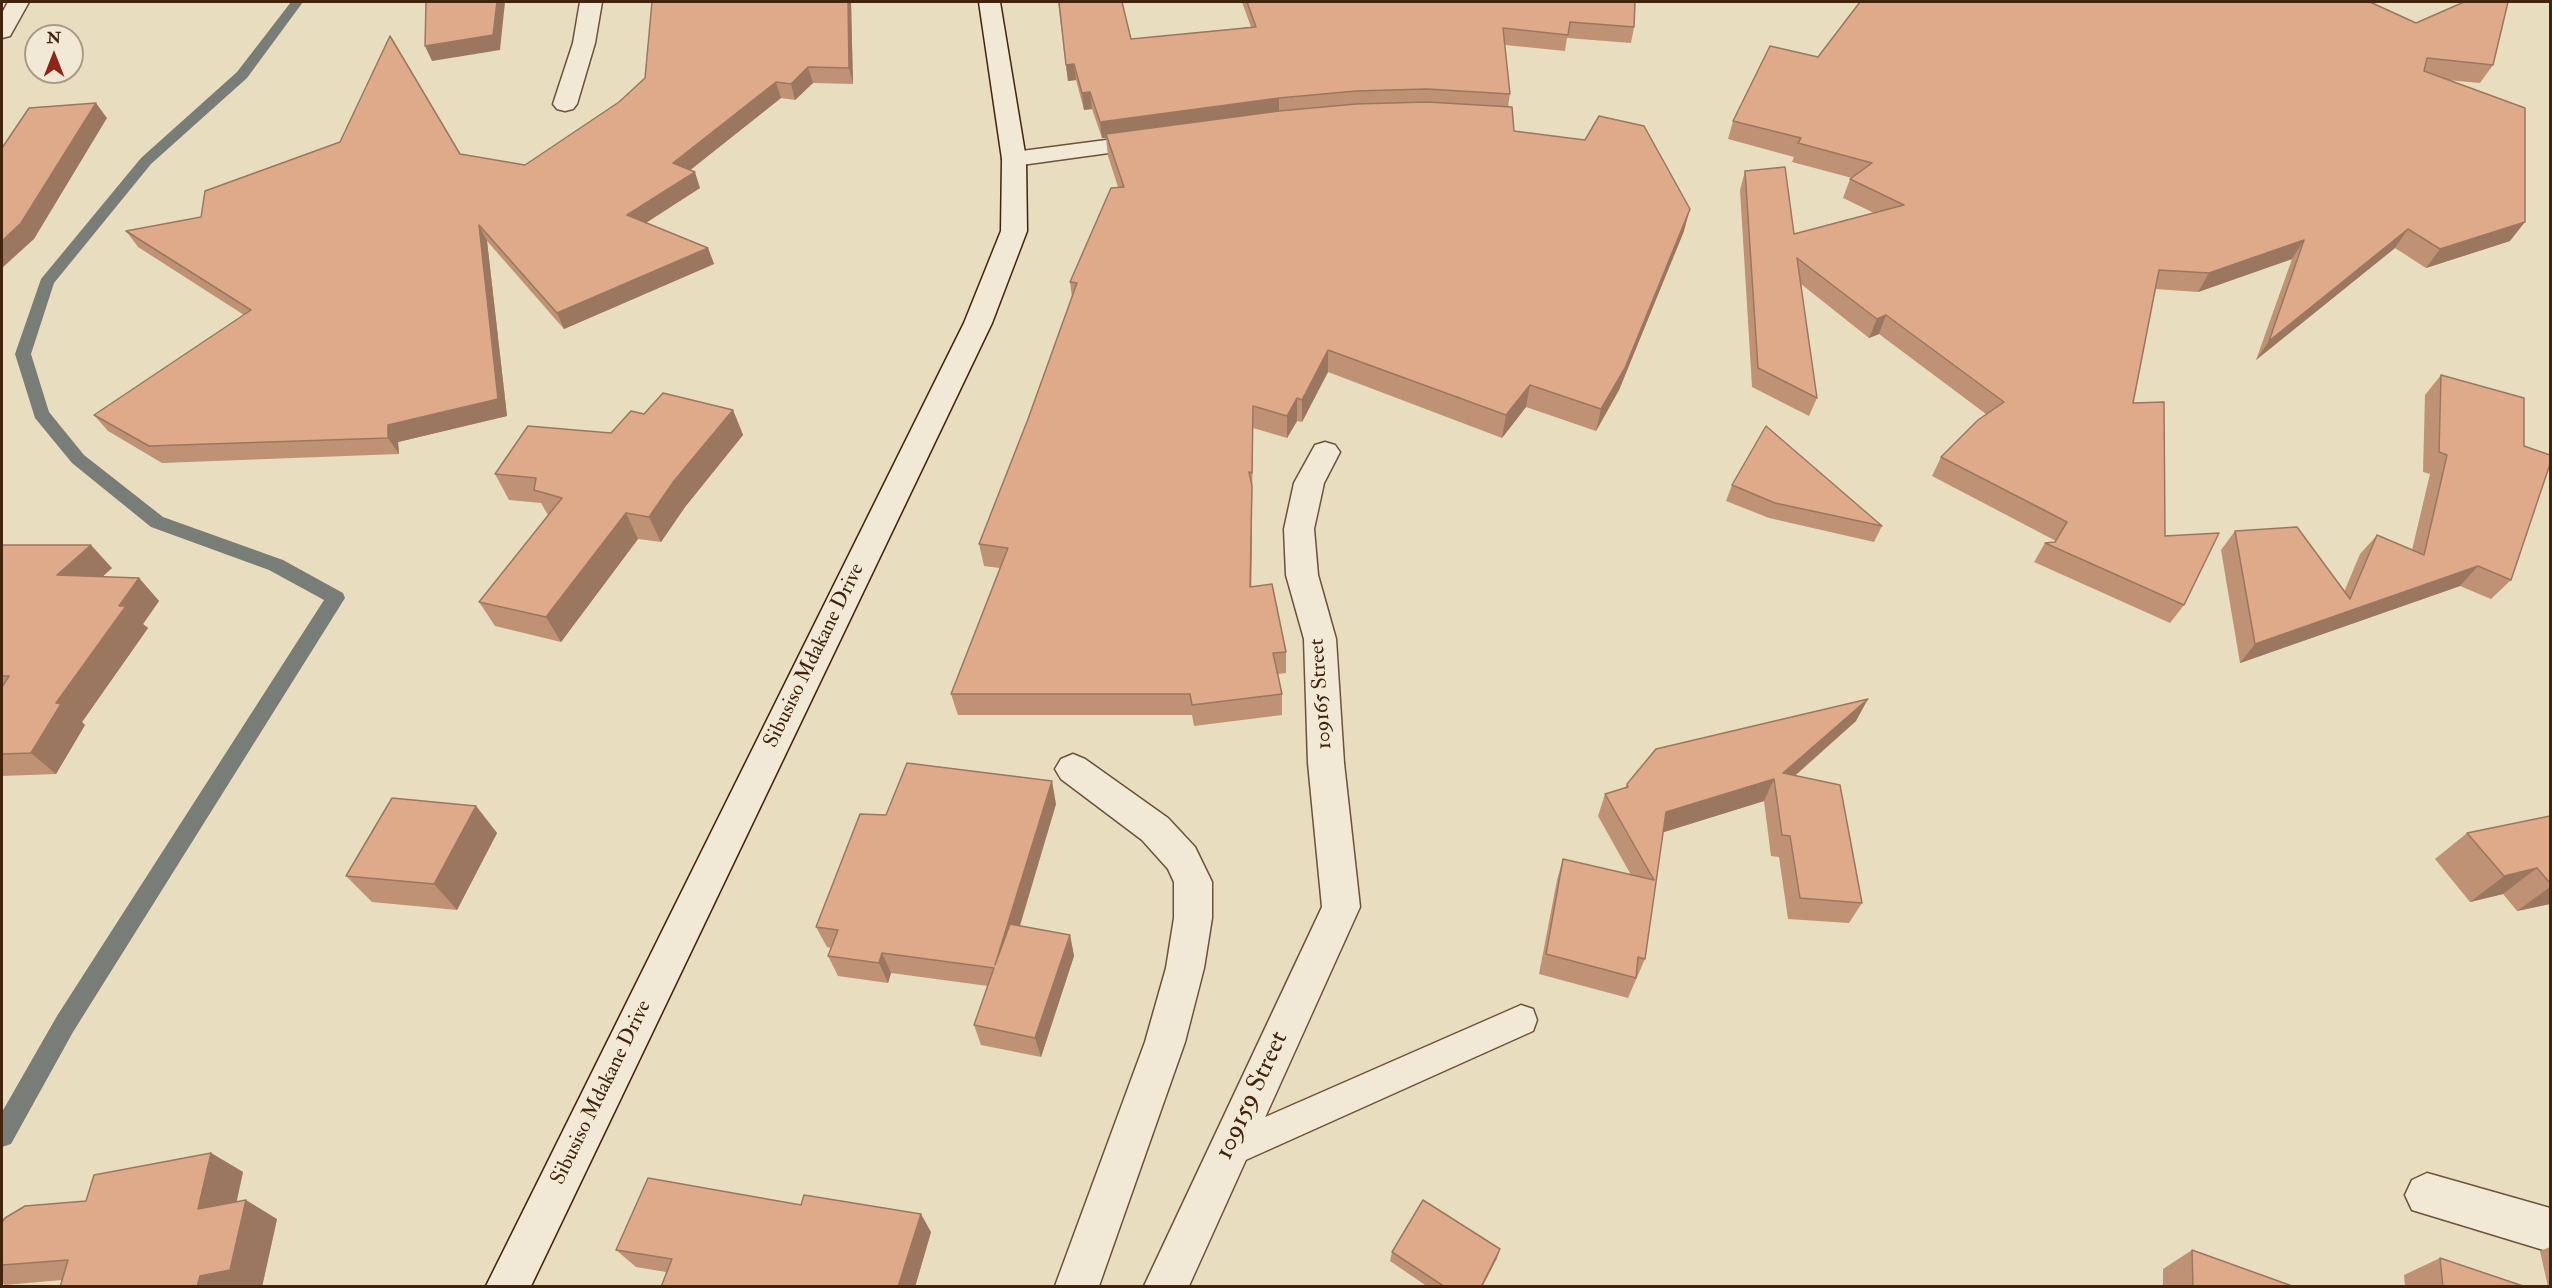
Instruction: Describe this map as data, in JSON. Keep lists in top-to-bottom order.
{
  "streets": {
    "street": ["Sibusiso Mdakane Drive", "109165 Street", "109159 Street"]
  },
  "crossings": [
    ["109165 Street", "109159 Street"]
  ],
  "north": "top"
}
